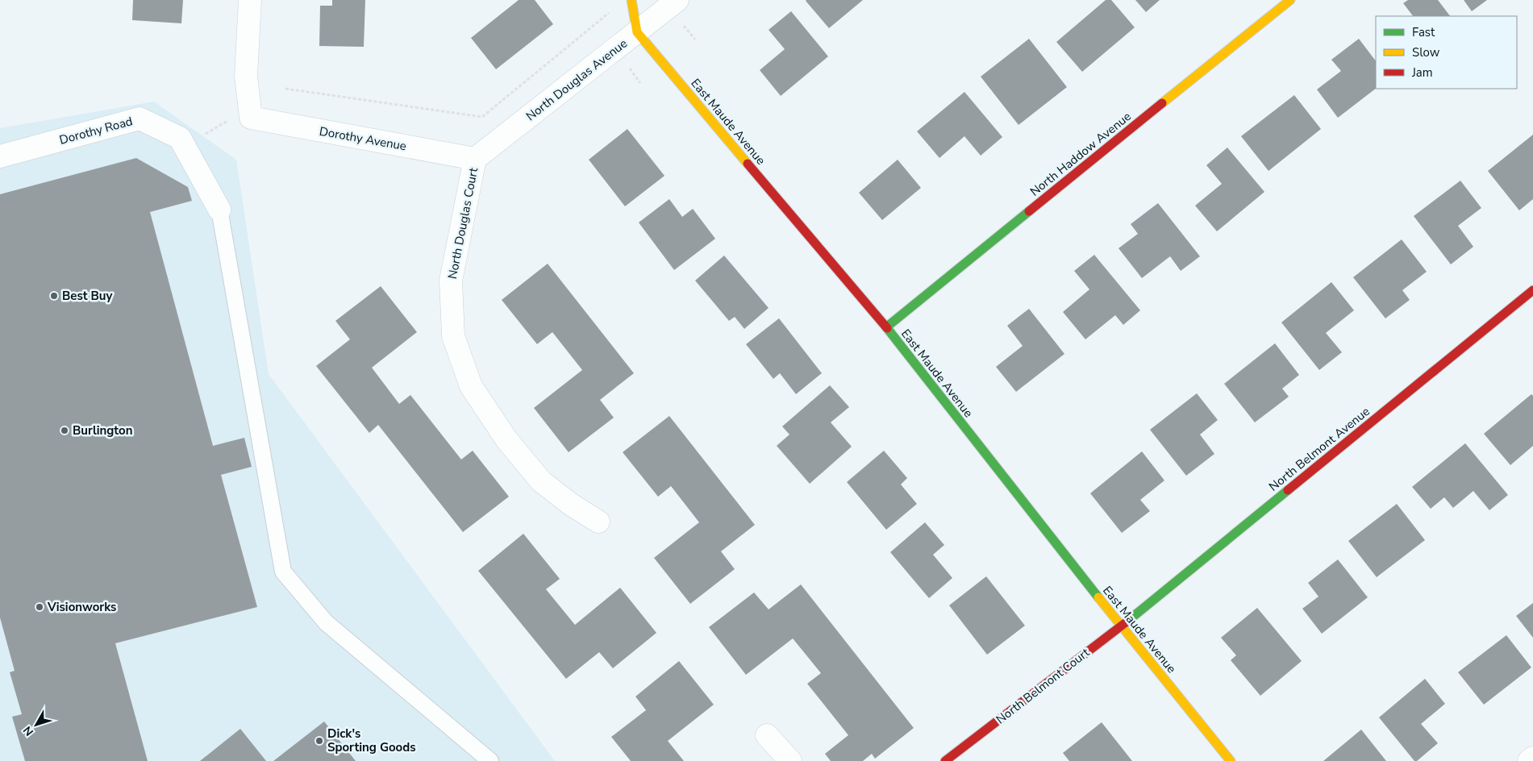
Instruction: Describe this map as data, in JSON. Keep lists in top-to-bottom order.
{
  "streets": {
    "street": [
      "North Douglas Avenue",
      "East Maude Avenue",
      "Dorothy Road",
      "Dorothy Avenue",
      "North Haddow Avenue",
      "North Douglas Court",
      "North Belmont Avenue",
      "North Belmont Court"
    ]
  },
  "crossings": [
    ["North Douglas Avenue", "East Maude Avenue"],
    ["North Douglas Avenue", "Dorothy Avenue"],
    ["North Douglas Avenue", "North Douglas Court"],
    ["East Maude Avenue", "North Haddow Avenue"],
    ["East Maude Avenue", "North Belmont Avenue"],
    ["East Maude Avenue", "North Belmont Court"],
    ["Dorothy Avenue", "North Douglas Court"],
    ["North Belmont Avenue", "North Belmont Court"]
  ],
  "places": [
    "Best Buy",
    "Burlington",
    "Visionworks",
    "Dick's Sporting Goods"
  ],
  "legend": ["Fast", "Slow", "Jam"],
  "north": "bottom left"
}
